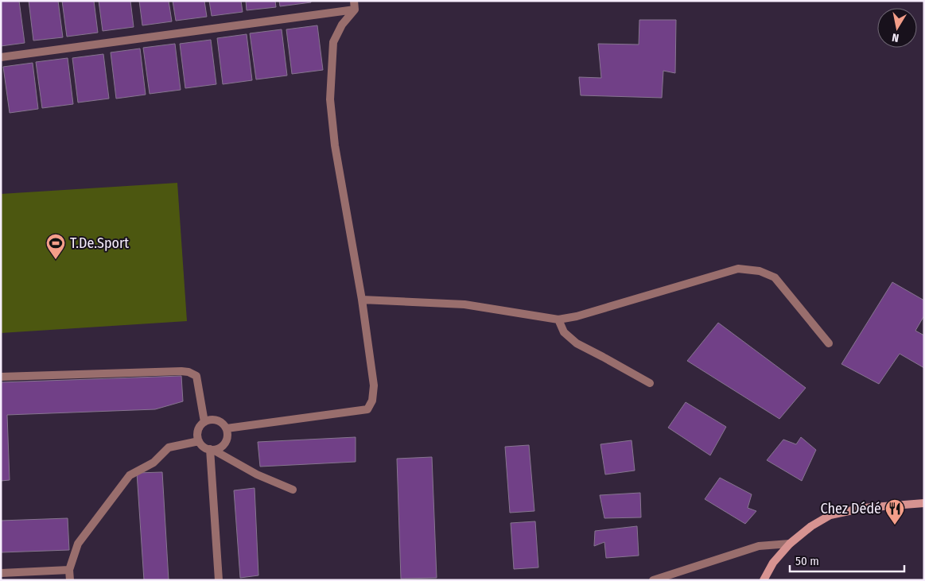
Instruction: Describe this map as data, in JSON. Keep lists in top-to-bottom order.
{
  "places": {
    "sports": ["T.De.Sport"],
    "restaurant": ["Chez Dédé"]
  },
  "scale_bar": "50 m",
  "north": "bottom"
}
